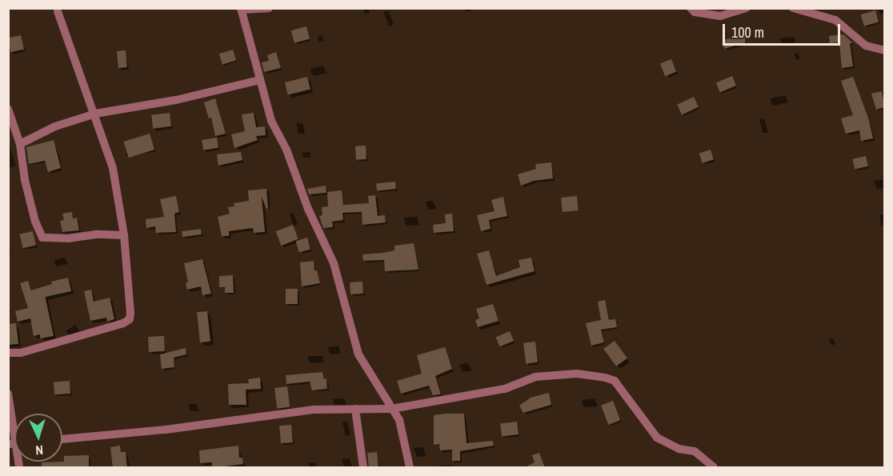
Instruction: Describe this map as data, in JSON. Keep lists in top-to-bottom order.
{
  "scale_bar": "100 m",
  "north": "bottom"
}
